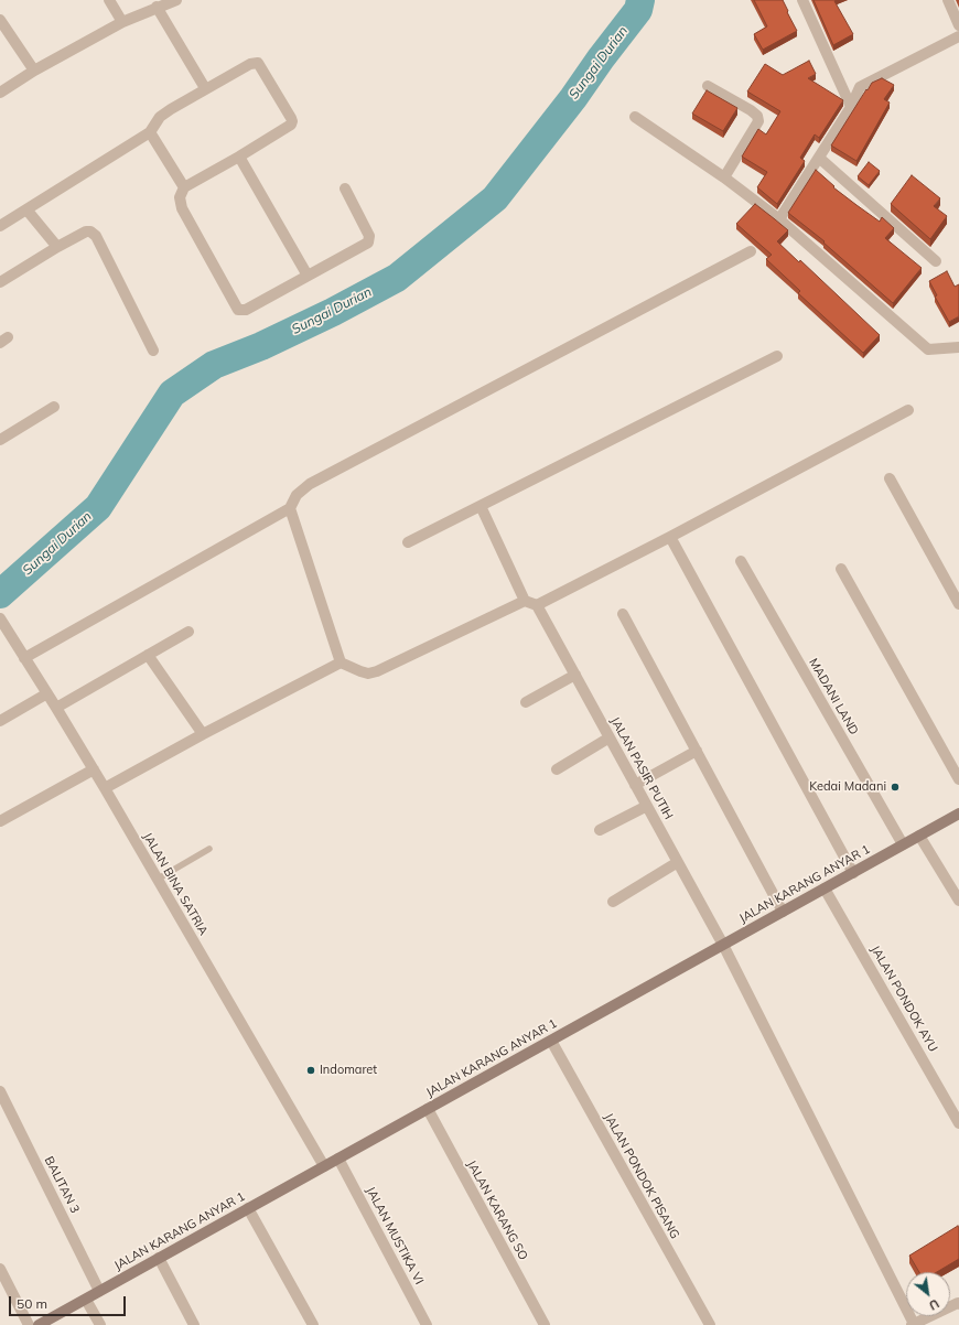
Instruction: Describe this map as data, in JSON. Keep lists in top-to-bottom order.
{
  "streets": {
    "main road": ["JALAN KARANG ANYAR 1"],
    "street": [
      "MADANI LAND",
      "JALAN PASIR PUTIH",
      "JALAN BINA SATRIA",
      "JALAN PONDOK AYU",
      "JALAN PONDOK PISANG",
      "BALITAN 3",
      "JALAN KARANG SO",
      "JALAN MUSTIKA VI"
    ]
  },
  "crossings": [
    ["MADANI LAND", "JALAN KARANG ANYAR 1"],
    ["JALAN PASIR PUTIH", "JALAN KARANG ANYAR 1"],
    ["JALAN BINA SATRIA", "JALAN KARANG ANYAR 1"],
    ["JALAN KARANG ANYAR 1", "JALAN PONDOK AYU"],
    ["JALAN KARANG ANYAR 1", "JALAN PONDOK PISANG"],
    ["JALAN KARANG ANYAR 1", "BALITAN 3"],
    ["JALAN KARANG ANYAR 1", "JALAN KARANG SO"],
    ["JALAN KARANG ANYAR 1", "JALAN MUSTIKA VI"]
  ],
  "water": ["Sungai Durian"],
  "places": ["Kedai Madani", "Indomaret"],
  "scale_bar": "50 m",
  "north": "bottom right"
}
